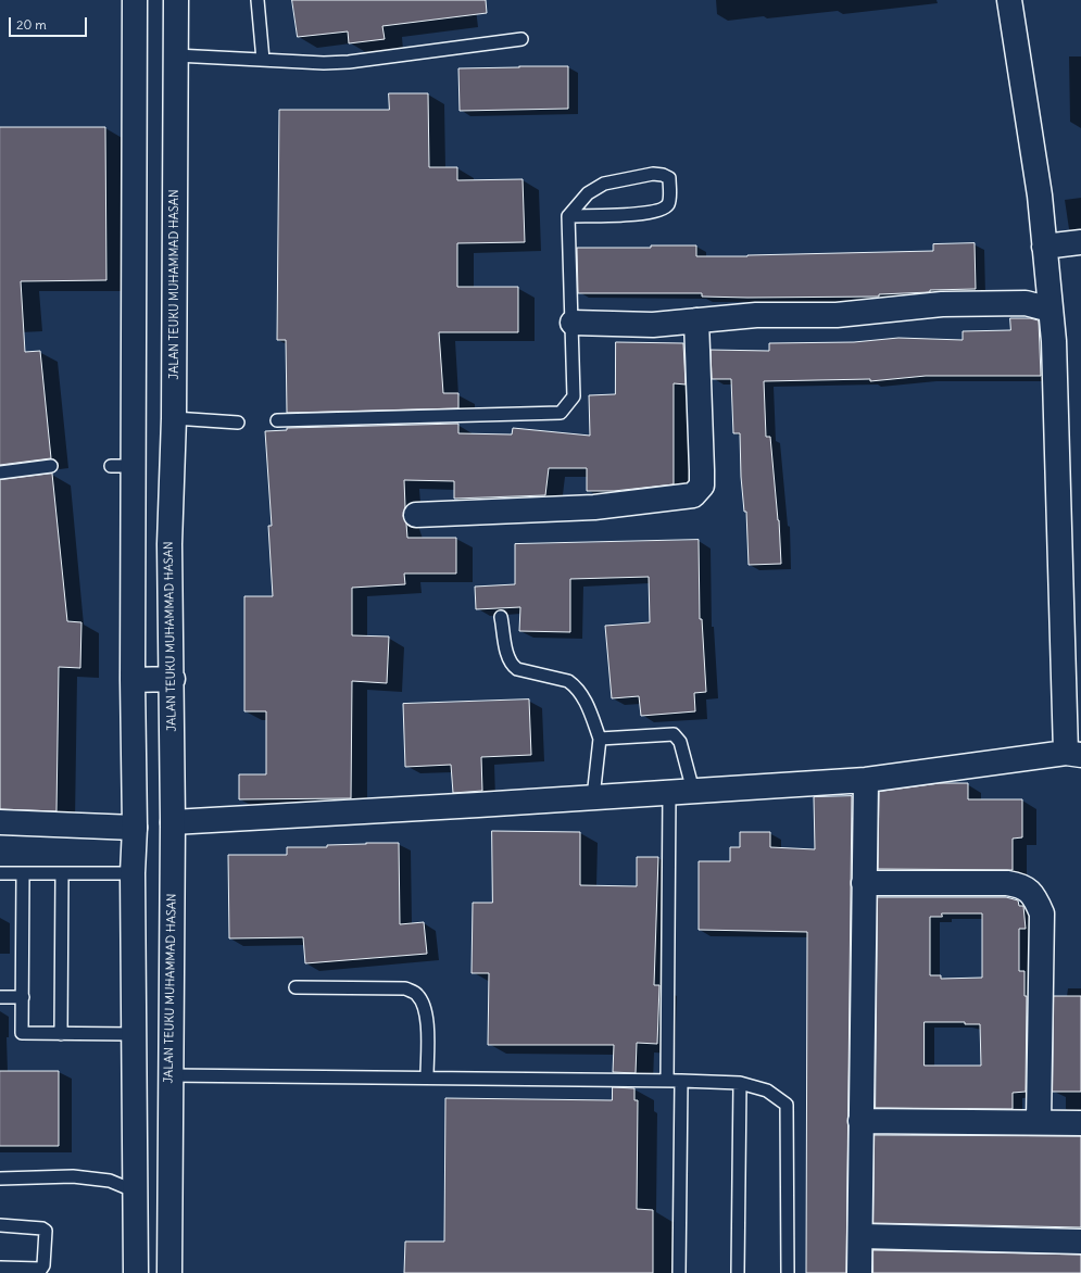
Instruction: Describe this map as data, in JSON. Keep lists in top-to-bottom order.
{
  "streets": {
    "main road": ["JALAN TEUKU MUHAMMAD HASAN"]
  },
  "scale_bar": "20 m"
}
